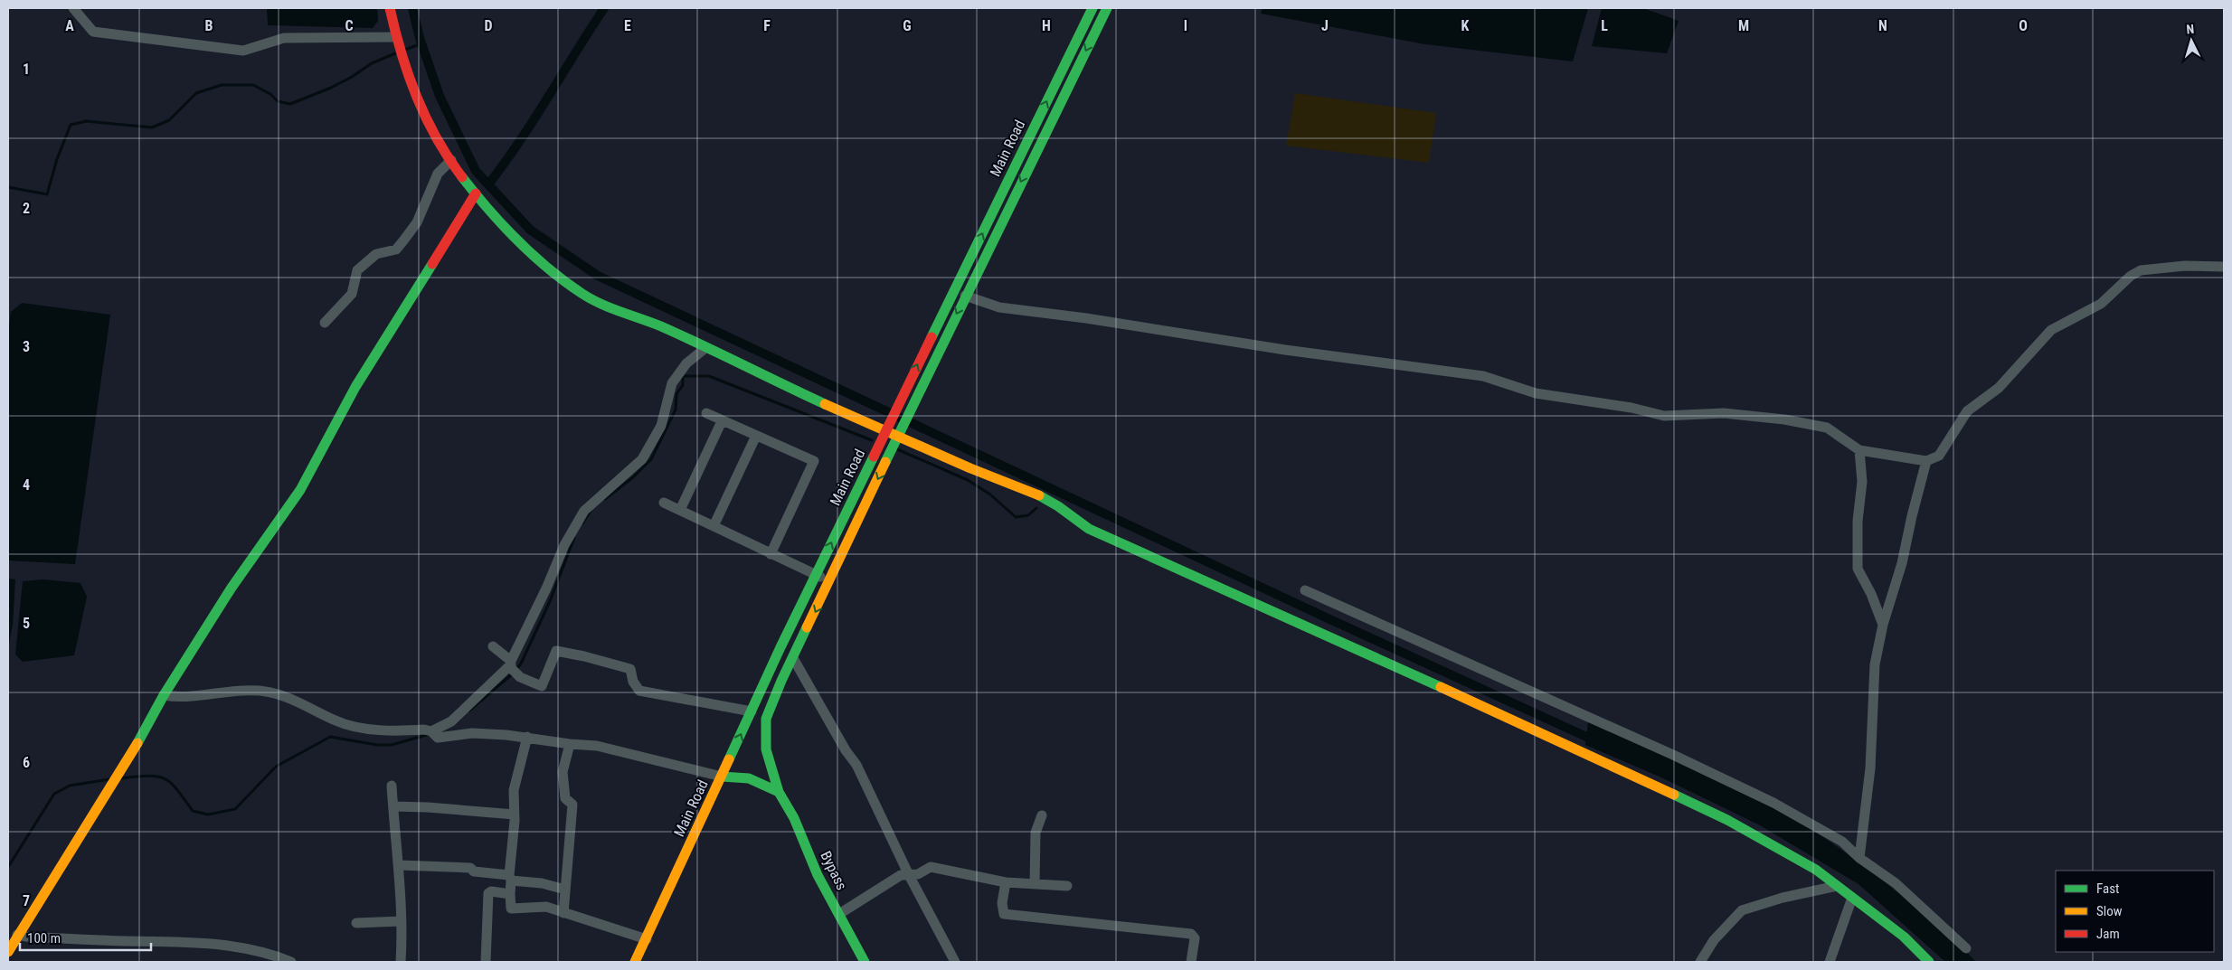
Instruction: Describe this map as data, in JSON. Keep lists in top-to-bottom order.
{
  "streets": {
    "main road": ["Main Road", "Bypass"]
  },
  "crossings": [
    ["Main Road", "Bypass"]
  ],
  "legend": ["Fast", "Slow", "Jam"],
  "scale_bar": "100 m",
  "north": "top",
  "grid": {
    "columns": [
      "A",
      "B",
      "C",
      "D",
      "E",
      "F",
      "G",
      "H",
      "I",
      "J",
      "K",
      "L",
      "M",
      "N",
      "O"
    ],
    "rows": [
      "1",
      "2",
      "3",
      "4",
      "5",
      "6",
      "7"
    ]
  }
}
